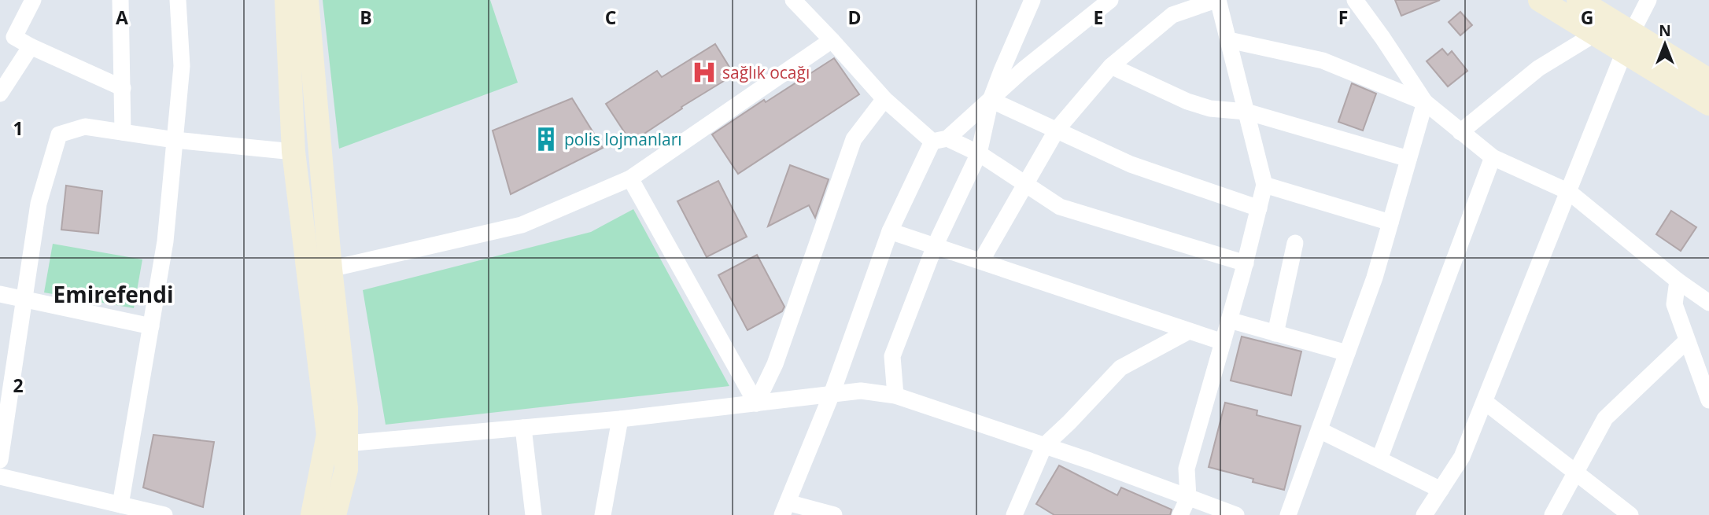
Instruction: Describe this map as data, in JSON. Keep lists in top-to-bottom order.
{
  "districts": ["Emirefendi"],
  "places": {
    "hospital": ["sağlık ocağı"],
    "building": ["polis lojmanları"]
  },
  "north": "top",
  "grid": {
    "columns": [
      "A",
      "B",
      "C",
      "D",
      "E",
      "F",
      "G"
    ],
    "rows": ["1", "2"]
  }
}
